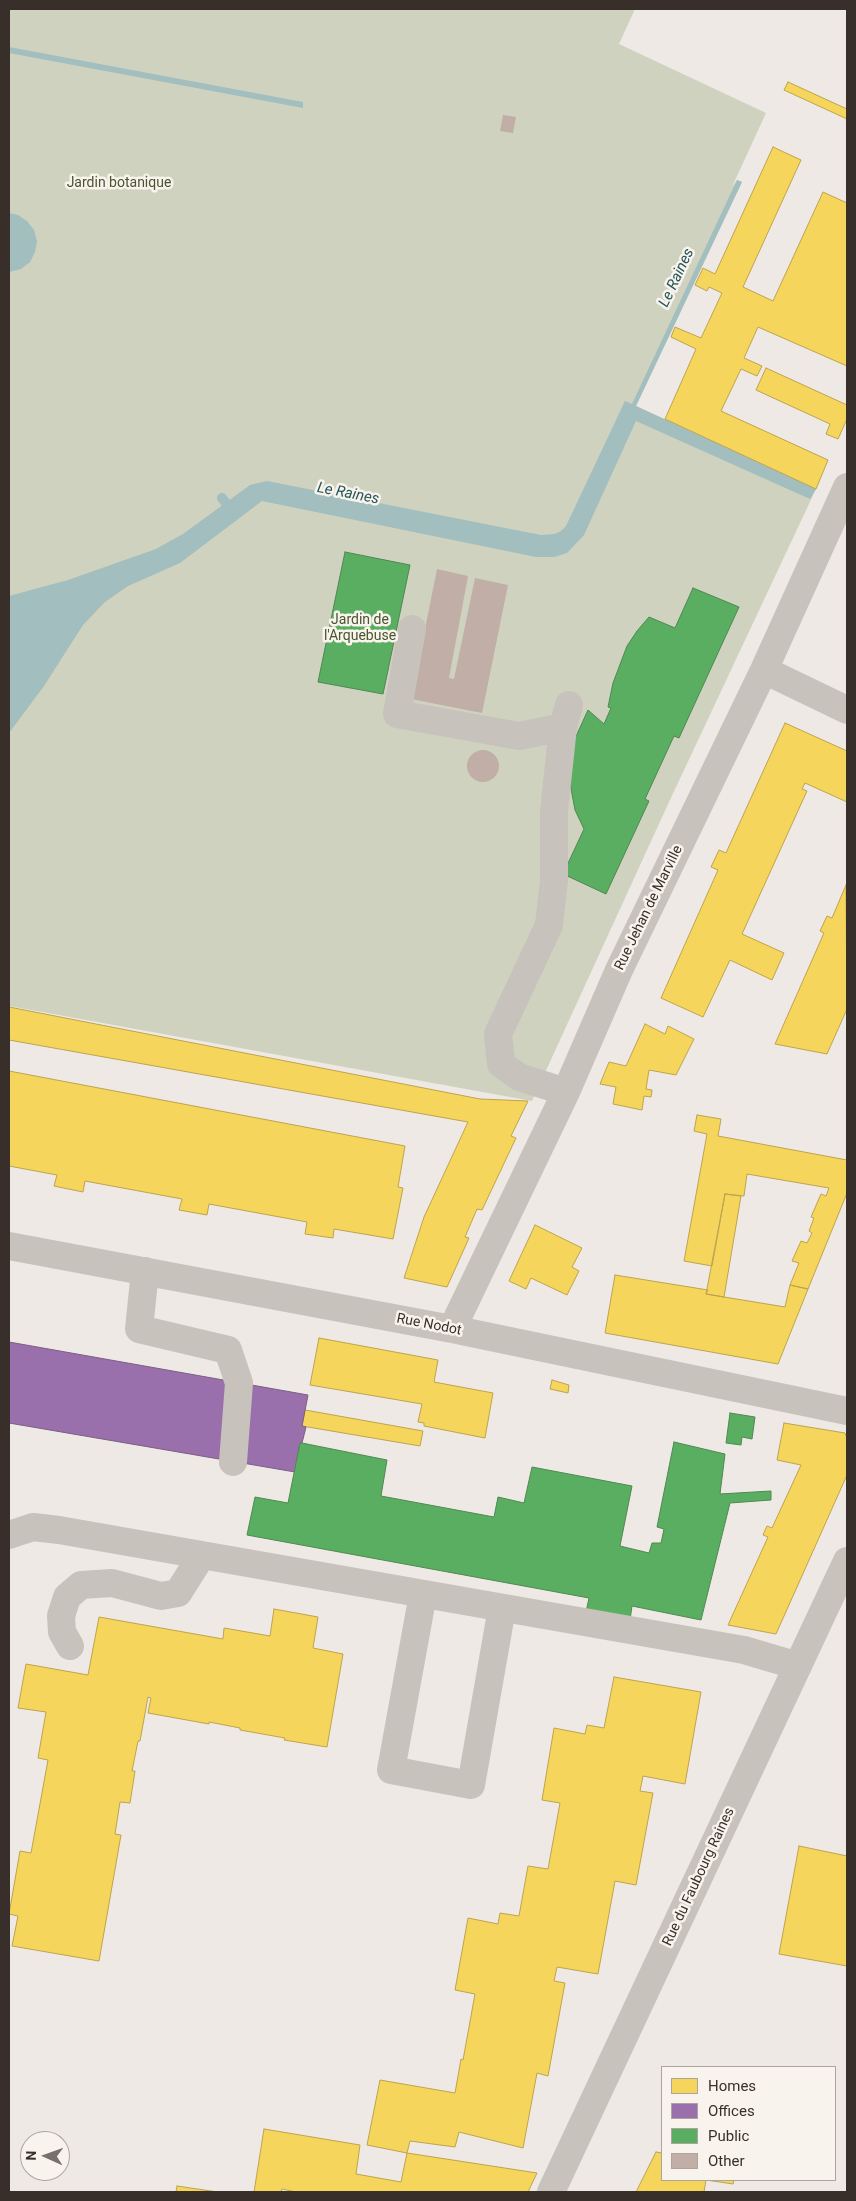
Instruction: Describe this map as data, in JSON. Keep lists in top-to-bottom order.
{
  "streets": {
    "street": ["Rue Jehan de Marville", "Rue Nodot", "Rue du Faubourg Raines"]
  },
  "crossings": [
    ["Rue Jehan de Marville", "Rue Nodot"]
  ],
  "water": ["Le Raines"],
  "parks": ["Jardin botanique", "Jardin de l'Arquebuse"],
  "legend": [
    "Homes",
    "Offices",
    "Public",
    "Other"
  ],
  "north": "left"
}
